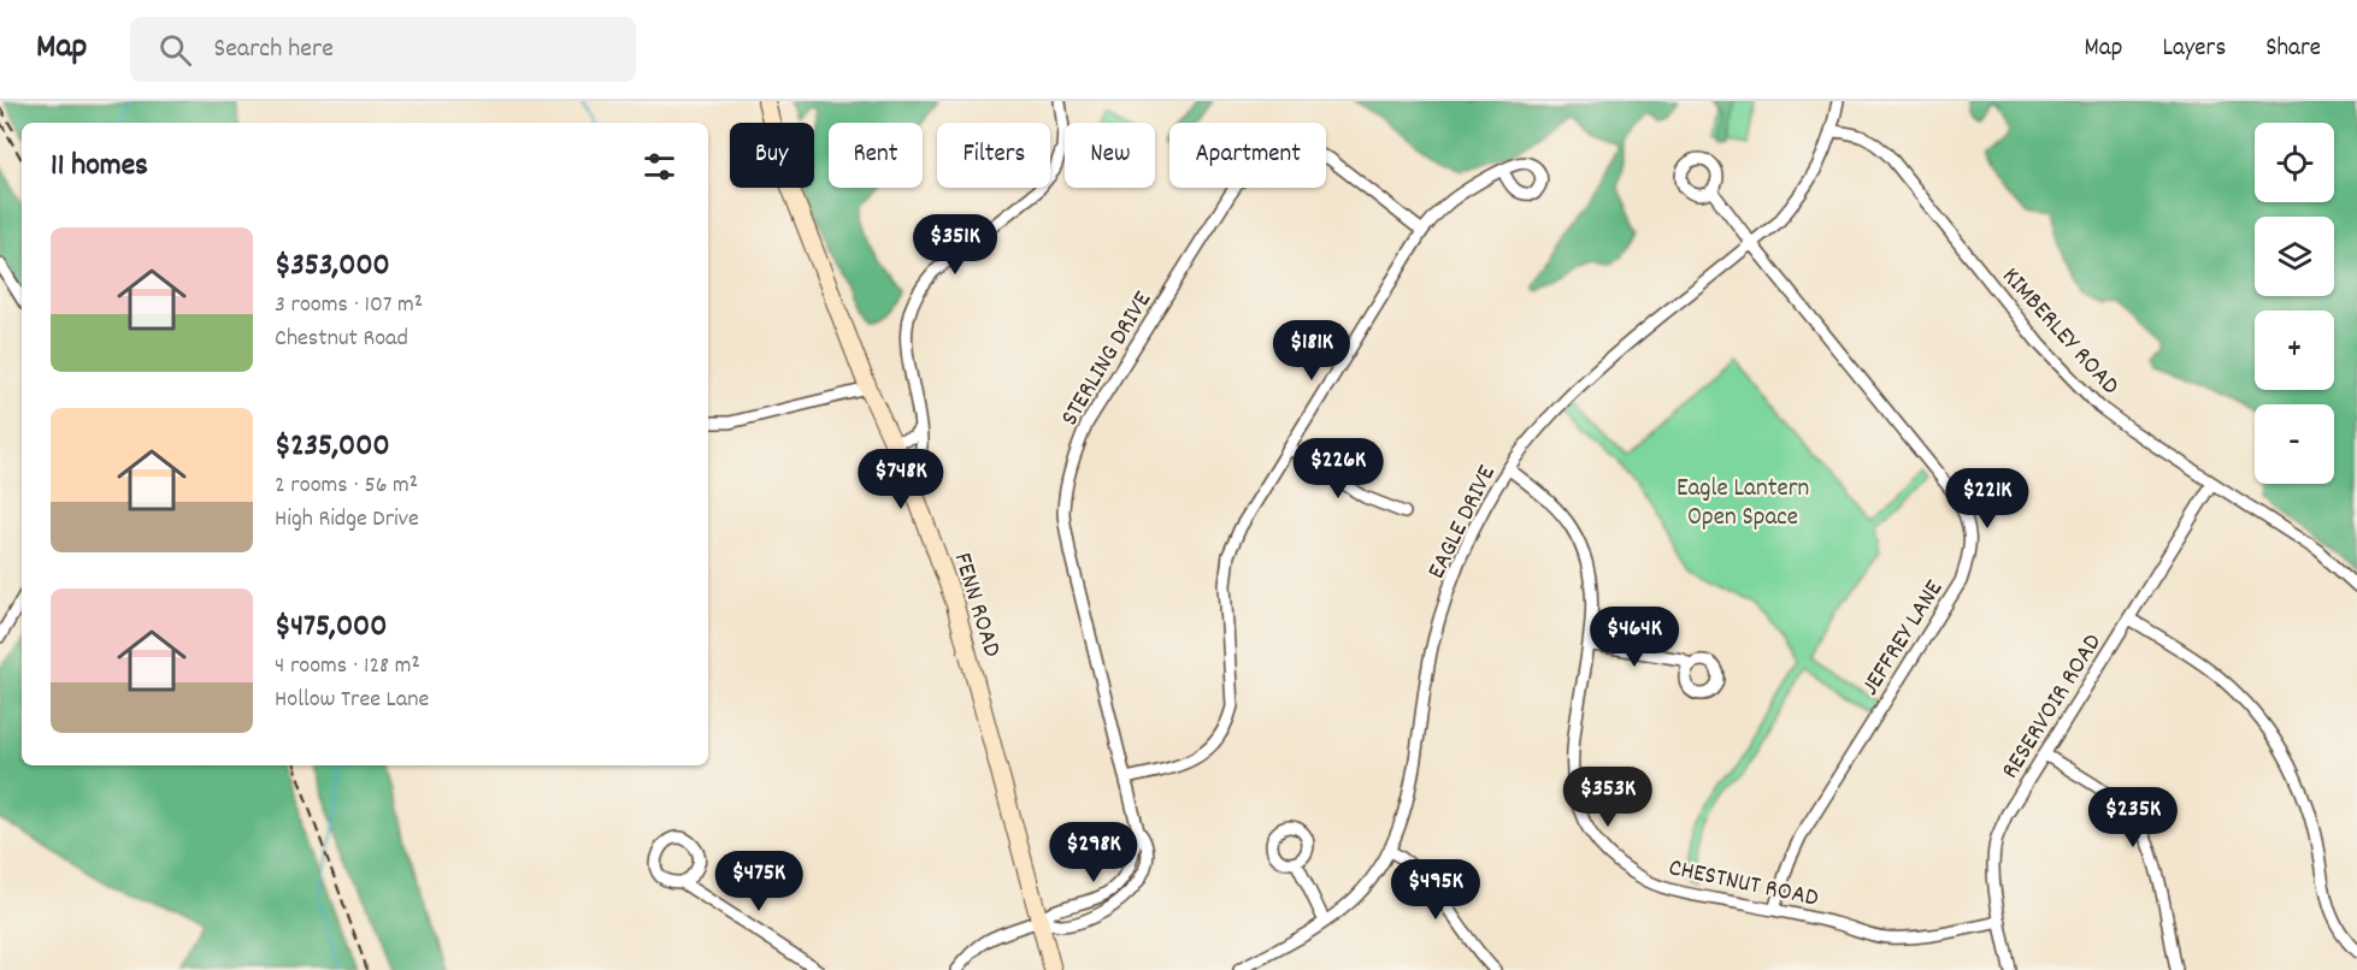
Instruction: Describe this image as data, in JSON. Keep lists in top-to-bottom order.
{
  "streets": {
    "street": [
      "KIMBERLEY ROAD",
      "STERLING DRIVE",
      "EAGLE DRIVE",
      "FENN ROAD",
      "JEFFREY LANE",
      "RESERVOIR ROAD",
      "CHESTNUT ROAD"
    ]
  },
  "crossings": [
    ["KIMBERLEY ROAD", "EAGLE DRIVE"],
    ["KIMBERLEY ROAD", "RESERVOIR ROAD"],
    ["STERLING DRIVE", "FENN ROAD"],
    ["EAGLE DRIVE", "JEFFREY LANE"],
    ["EAGLE DRIVE", "CHESTNUT ROAD"],
    ["JEFFREY LANE", "CHESTNUT ROAD"],
    ["RESERVOIR ROAD", "CHESTNUT ROAD"]
  ],
  "parks": ["Eagle Lantern Open Space"],
  "page": {
    "header": "Map",
    "search": "Search here",
    "nav": ["Map", "Layers", "Share"],
    "map_buttons": ["+", "−"],
    "chip": [
      "Buy",
      "Rent",
      "Filters",
      "New",
      "Apartment"
    ],
    "heading": "11 homes",
    "list": [
      {
        "name": "$353,000",
        "note": "3 rooms · 107 m² · Chestnut Road"
      },
      {
        "name": "$235,000",
        "note": "2 rooms · 56 m² · High Ridge Drive"
      },
      {
        "name": "$475,000",
        "note": "4 rooms · 128 m² · Hollow Tree Lane"
      }
    ],
    "price": [
      "$351K",
      "$181K",
      "$226K",
      "$748K",
      "$221K",
      "$464K",
      "$353K",
      "$235K",
      "$298K",
      "$475K",
      "$495K"
    ]
  }
}
